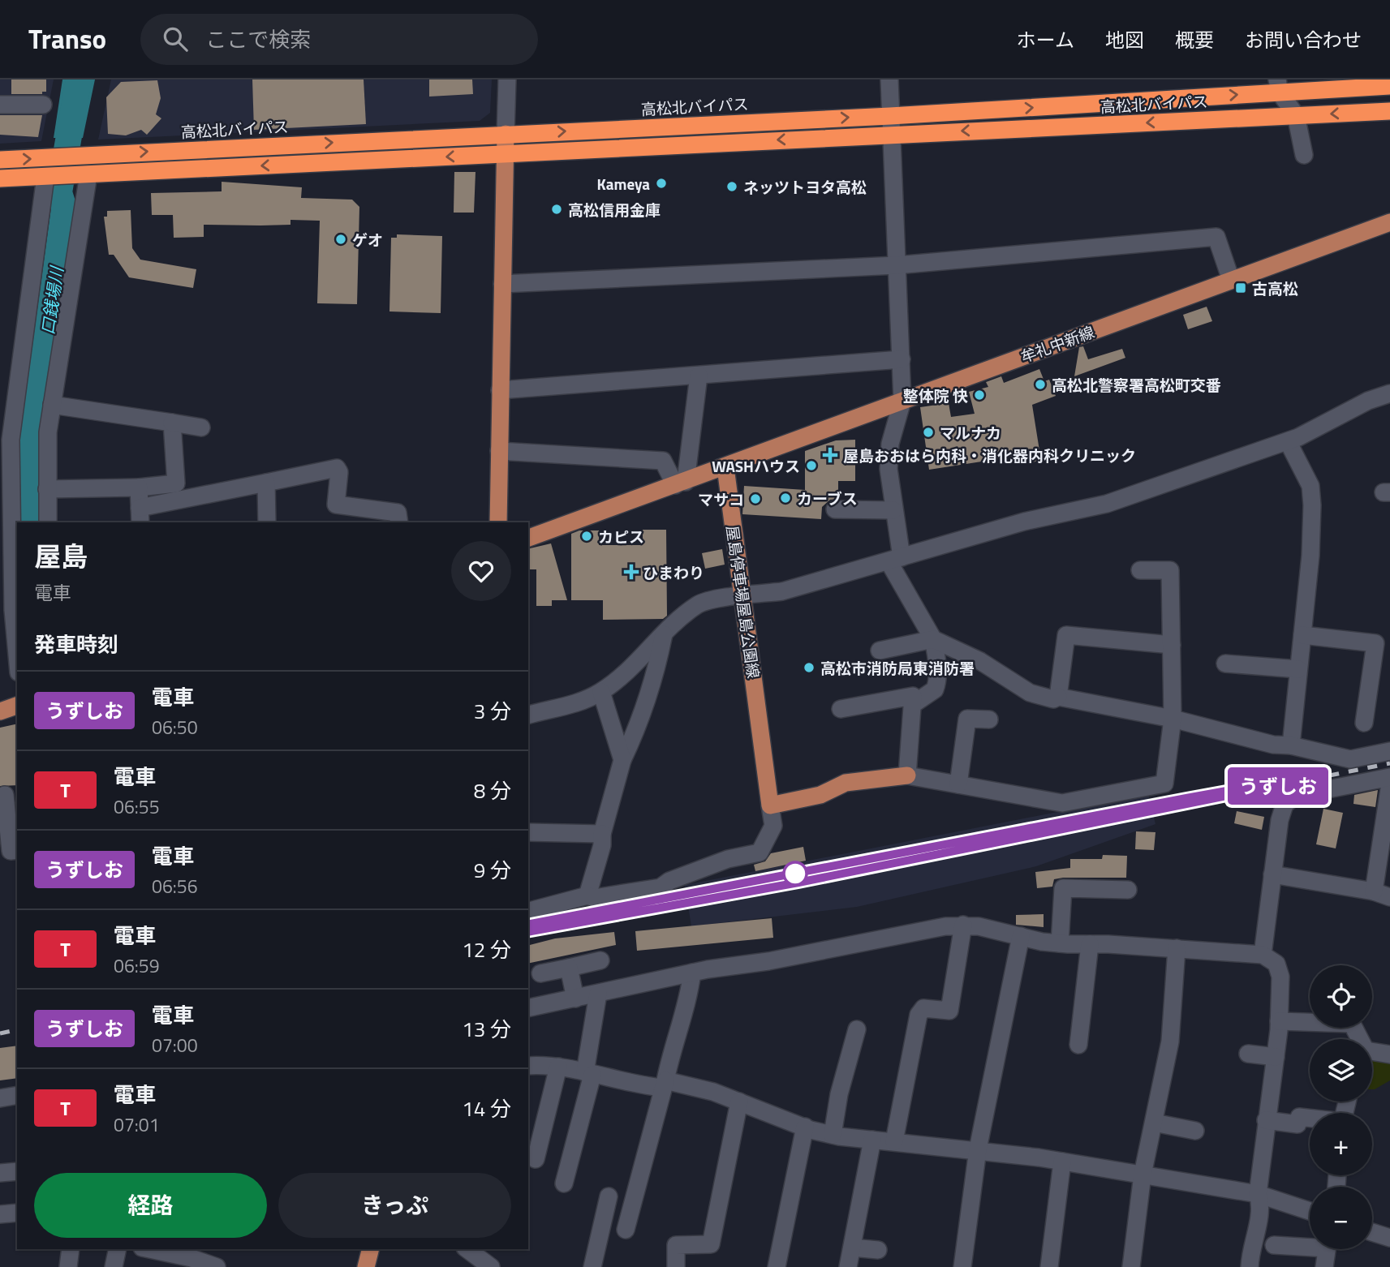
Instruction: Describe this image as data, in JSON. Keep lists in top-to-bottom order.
{
  "streets": {
    "highway": ["高松北バイパス"],
    "main road": ["牟礼中新線", "屋島停車場屋島公園線"]
  },
  "crossings": [
    ["牟礼中新線", "屋島停車場屋島公園線"]
  ],
  "water": ["口銭場川"],
  "places": {
    "other": [
      "Kameya",
      "ネッツトヨタ高松",
      "高松信用金庫",
      "ゲオ",
      "高松北警察署高松町交番",
      "整体院 快",
      "マルナカ",
      "WASHハウス",
      "カーブス",
      "マサコ",
      "カピス",
      "高松市消防局東消防署"
    ],
    "transit": ["古高松"],
    "health": ["屋島おおはら内科・消化器内科クリニック", "ひまわり"]
  },
  "page": {
    "header": "Transo",
    "search": "ここで検索",
    "nav": [
      "ホーム",
      "地図",
      "概要",
      "お問い合わせ"
    ],
    "on_map": "うずしお",
    "heading": [
      ["屋島", "電車"],
      "発車時刻"
    ],
    "list": [
      {
        "mark": "うずしお",
        "name": "電車",
        "note": "06:50",
        "value": "3 分"
      },
      {
        "mark": "T",
        "name": "電車",
        "note": "06:55",
        "value": "8 分"
      },
      {
        "mark": "うずしお",
        "name": "電車",
        "note": "06:56",
        "value": "9 分"
      },
      {
        "mark": "T",
        "name": "電車",
        "note": "06:59",
        "value": "12 分"
      },
      {
        "mark": "うずしお",
        "name": "電車",
        "note": "07:00",
        "value": "13 分"
      },
      {
        "mark": "T",
        "name": "電車",
        "note": "07:01",
        "value": "14 分"
      }
    ],
    "map_buttons": ["+", "−"],
    "buttons": ["経路", "きっぷ"]
  }
}
